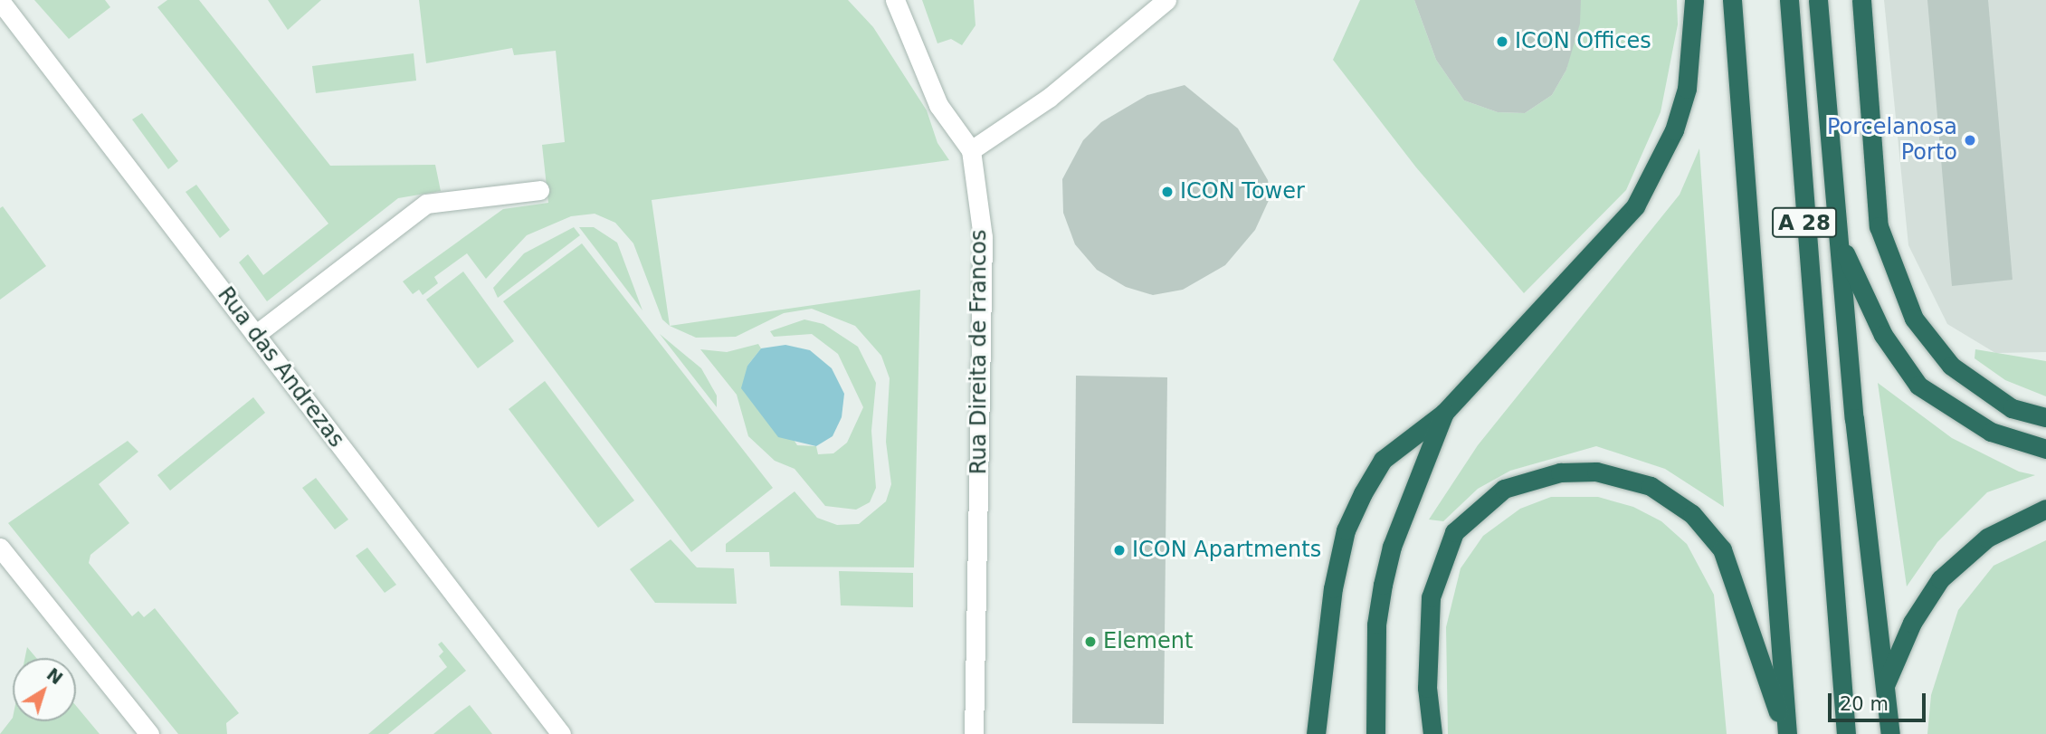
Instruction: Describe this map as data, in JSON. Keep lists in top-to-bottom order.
{
  "streets": {
    "highway": ["A 28"],
    "street": ["Rua Direita de Francos", "Rua das Andrezas"]
  },
  "places": [
    "ICON Offices",
    "Porcelanosa Porto",
    "ICON Tower",
    "ICON Apartments",
    "Element"
  ],
  "scale_bar": "20 m",
  "north": "top right"
}
